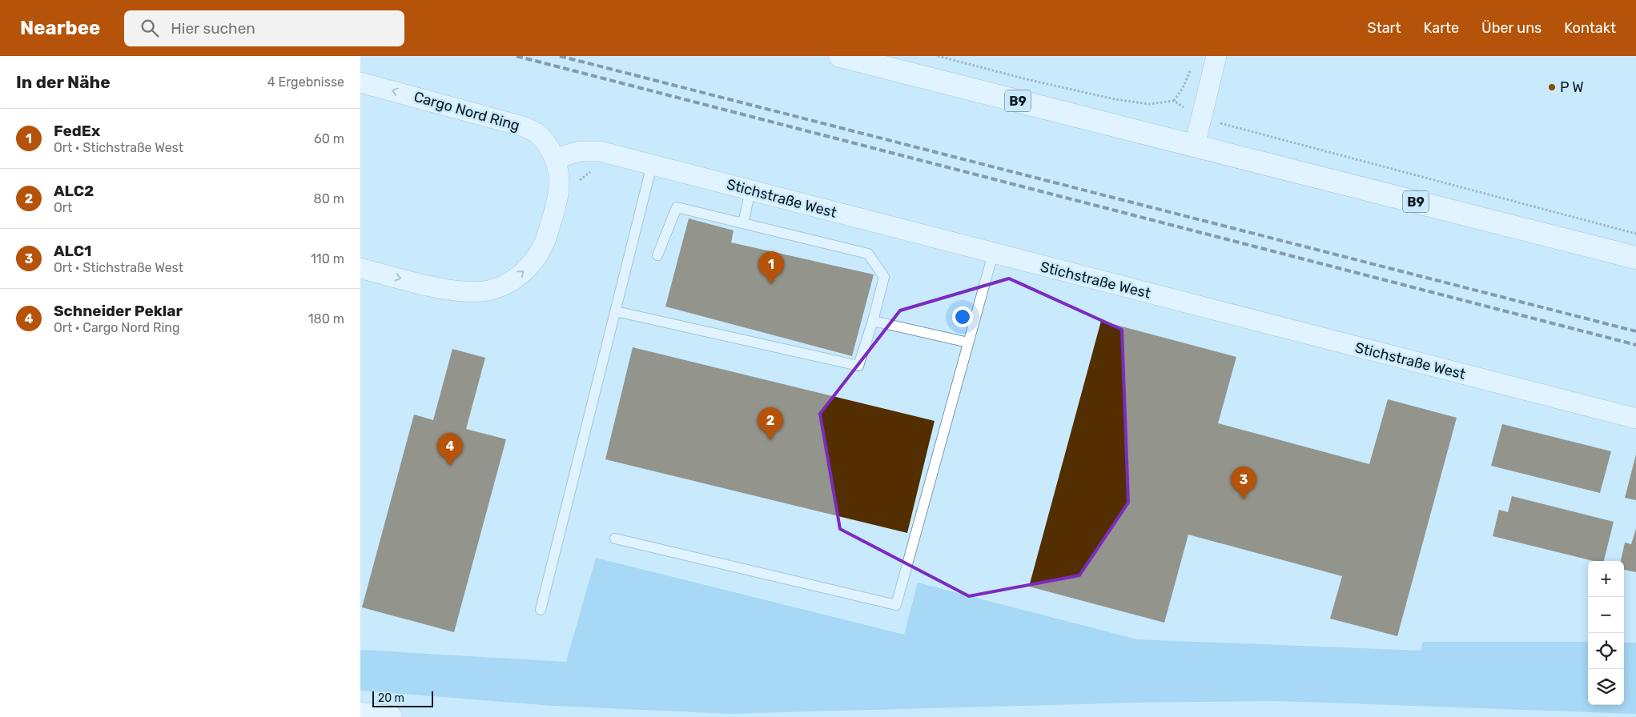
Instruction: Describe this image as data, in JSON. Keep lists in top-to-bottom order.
{
  "streets": {
    "main road": ["B9"],
    "street": ["Cargo Nord Ring", "Stichstraße West"]
  },
  "crossings": [
    ["Cargo Nord Ring", "Stichstraße West"]
  ],
  "places": ["P W"],
  "scale_bar": "20 m",
  "page": {
    "header": "Nearbee",
    "search": "Hier suchen",
    "nav": [
      "Start",
      "Karte",
      "Über uns",
      "Kontakt"
    ],
    "heading": ["In der Nähe", "4 Ergebnisse"],
    "list": [
      {
        "mark": "1",
        "name": "FedEx",
        "note": "Ort · Stichstraße West",
        "value": "60 m"
      },
      {
        "mark": "2",
        "name": "ALC2",
        "note": "Ort",
        "value": "80 m"
      },
      {
        "mark": "3",
        "name": "ALC1",
        "note": "Ort · Stichstraße West",
        "value": "110 m"
      },
      {
        "mark": "4",
        "name": "Schneider Peklar",
        "note": "Ort · Cargo Nord Ring",
        "value": "180 m"
      }
    ],
    "pins": [
      "1",
      "2",
      "4",
      "3"
    ],
    "map_buttons": ["+", "−"],
    "scale": "20 m"
  }
}
